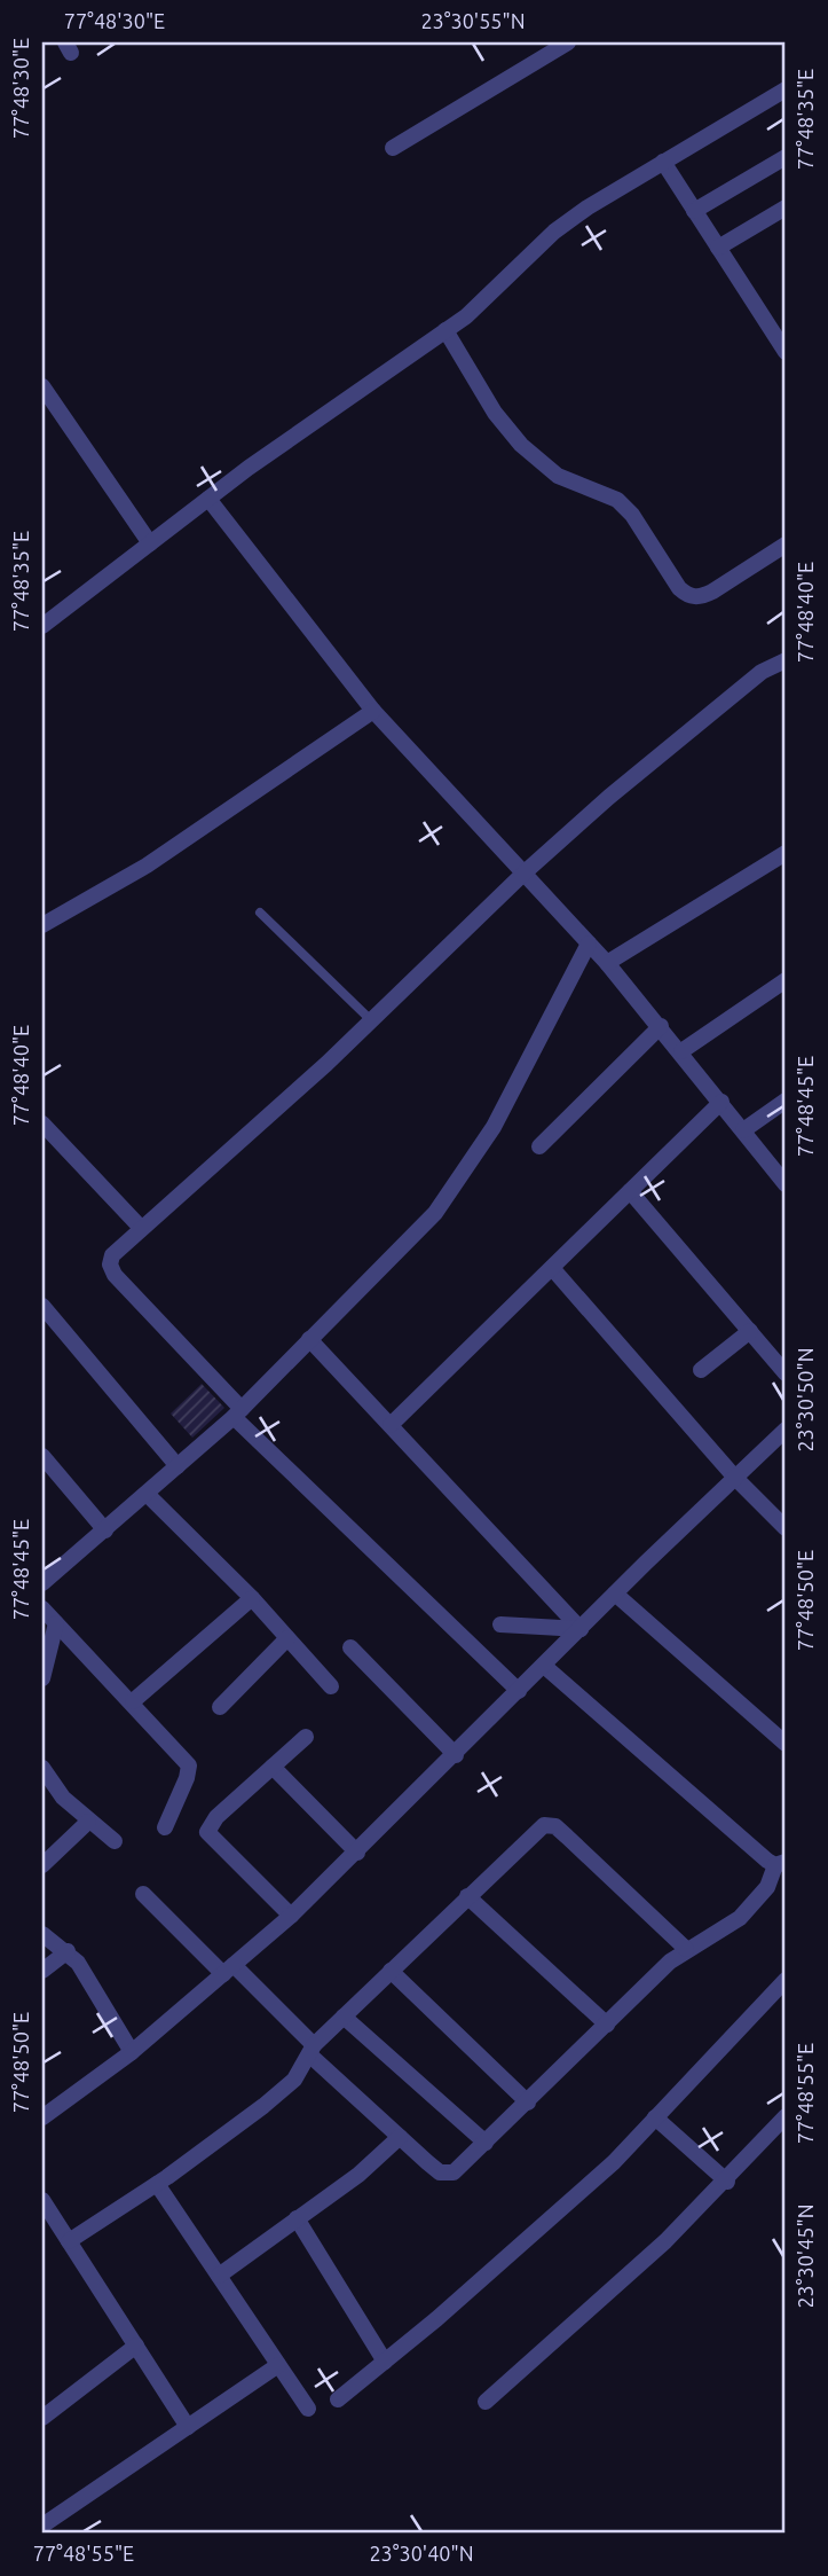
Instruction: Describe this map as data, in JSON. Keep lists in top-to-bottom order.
{
  "coordinates": [
    "77°48'30\"E",
    "23°30'55\"N",
    "77°48'35\"E",
    "77°48'40\"E",
    "77°48'45\"E",
    "23°30'50\"N",
    "77°48'50\"E",
    "77°48'55\"E",
    "23°30'45\"N",
    "23°30'40\"N"
  ]
}
